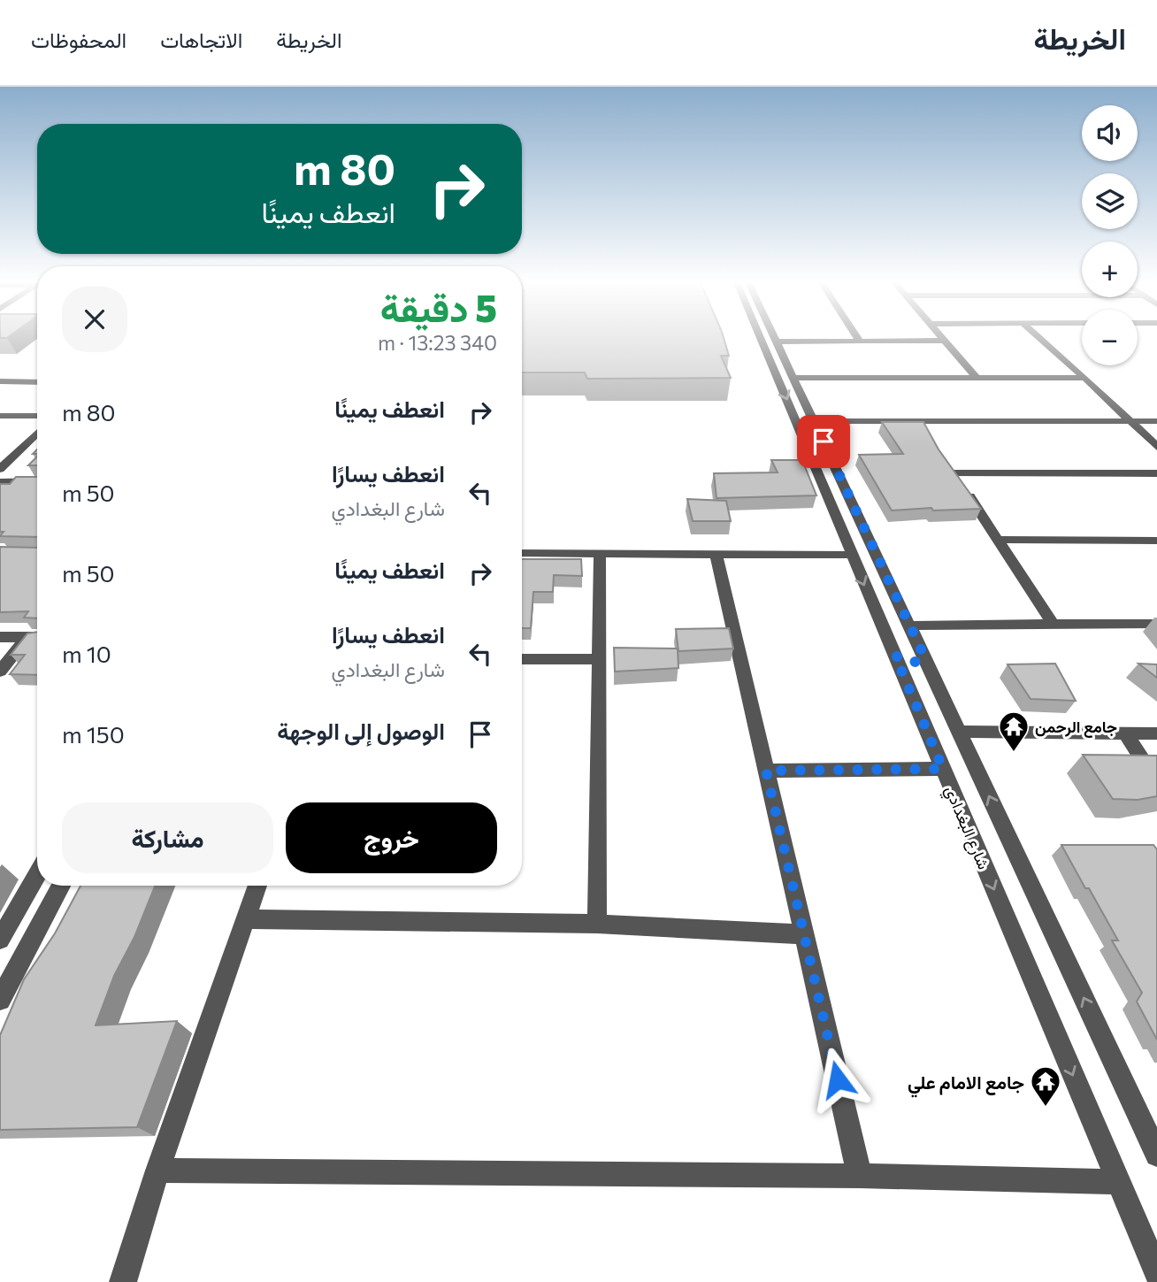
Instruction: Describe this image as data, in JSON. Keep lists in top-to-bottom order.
{
  "streets": {
    "street": ["شارع البغدادي"]
  },
  "places": {
    "temple": ["جامع الرحمن", "جامع الامام علي"]
  },
  "page": {
    "header": "الخريطة",
    "nav": ["الخريطة", "الاتجاهات", "المحفوظات"],
    "map_buttons": ["+", "−"],
    "turn": ["80 m", "انعطف يمينًا"],
    "heading": ["5 دقيقة", "340 m · 13:23"],
    "list": [
      {
        "name": "انعطف يمينًا",
        "value": "80 m"
      },
      {
        "name": "انعطف يسارًا",
        "note": "شارع البغدادي",
        "value": "50 m"
      },
      {
        "name": "انعطف يمينًا",
        "value": "50 m"
      },
      {
        "name": "انعطف يسارًا",
        "note": "شارع البغدادي",
        "value": "10 m"
      },
      {
        "name": "الوصول إلى الوجهة",
        "value": "150 m"
      }
    ],
    "buttons": ["خروج", "مشاركة"]
  }
}
